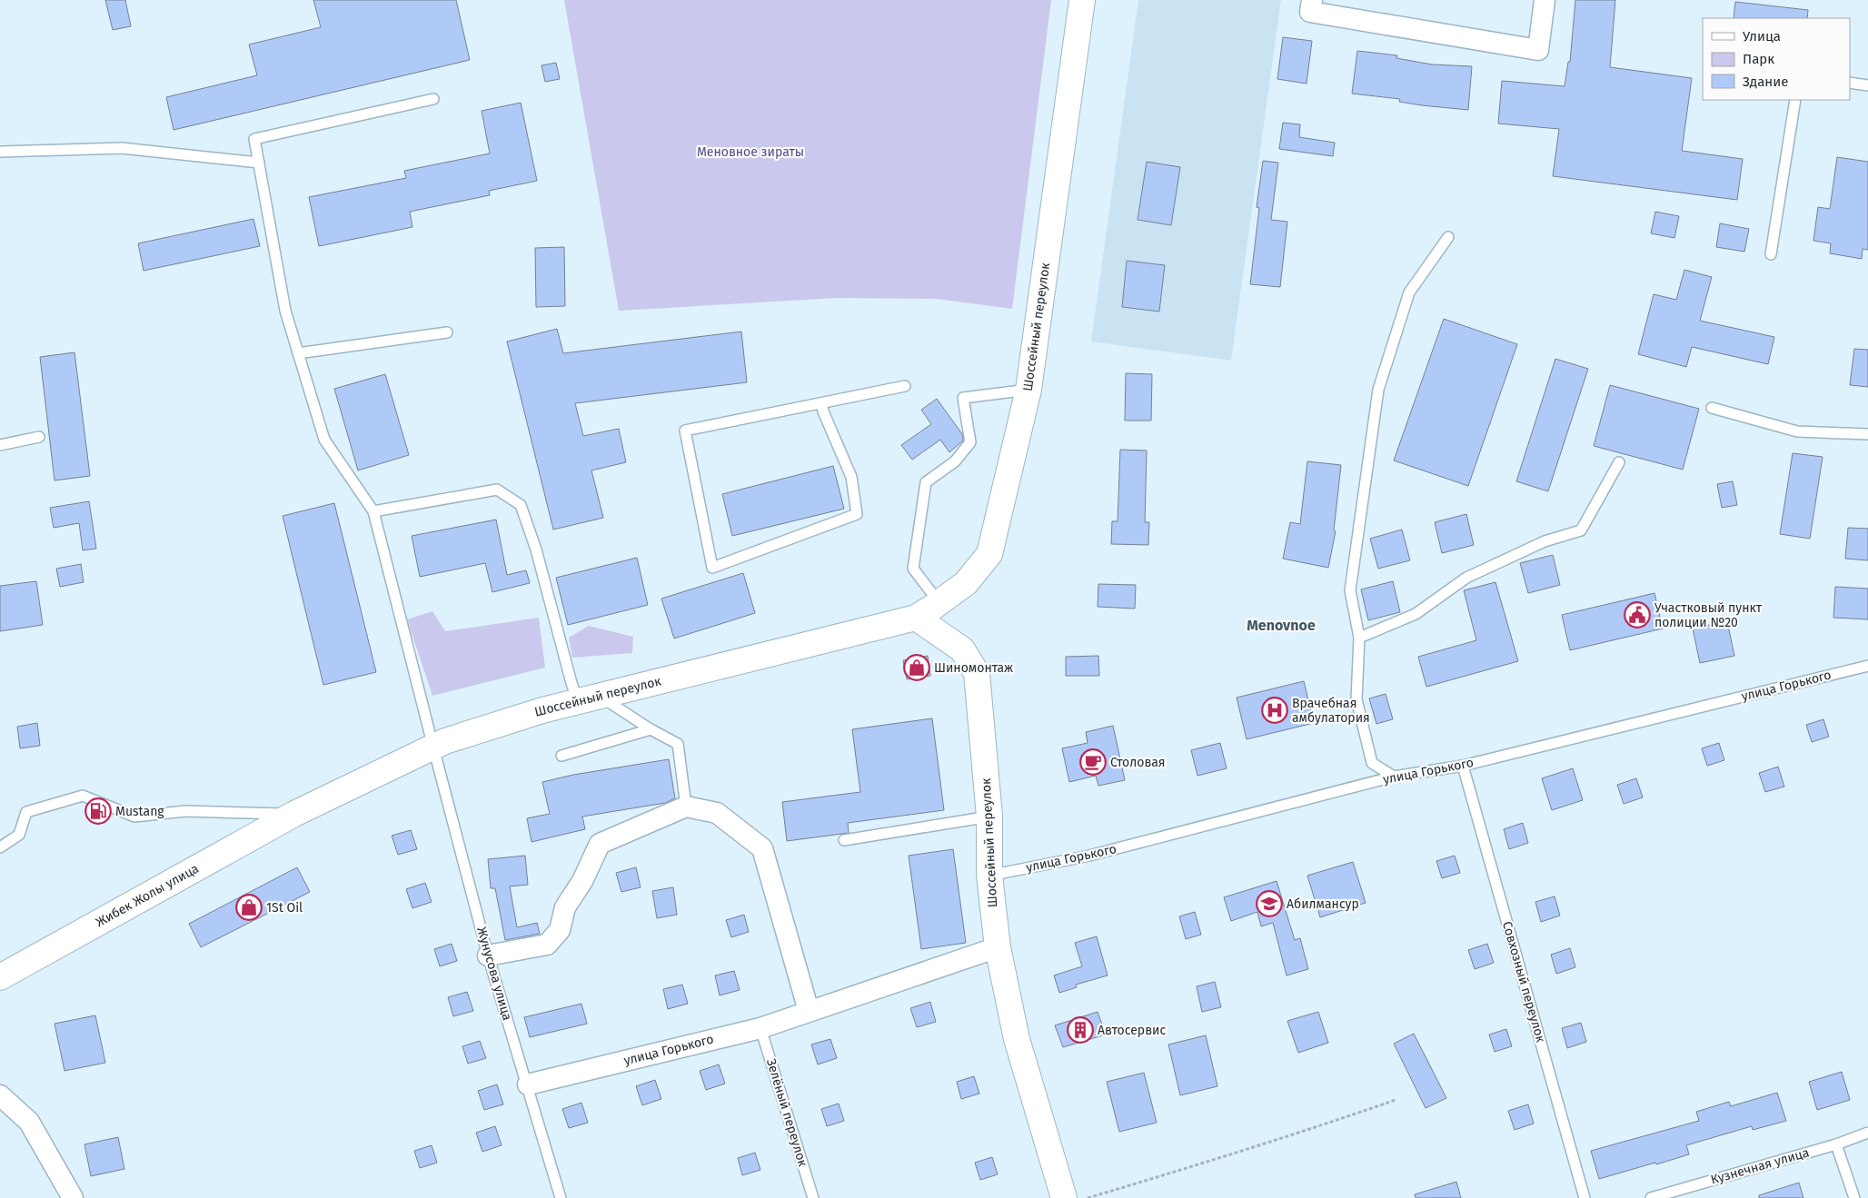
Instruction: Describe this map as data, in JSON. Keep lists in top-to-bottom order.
{
  "streets": {
    "main road": ["Шоссейный переулок", "Жибек Жолы улица"],
    "street": ["улица Горького"],
    "lane": [
      "Жунусова улица",
      "Совхозный переулок",
      "Зелёный переулок",
      "Кузнечная улица"
    ]
  },
  "crossings": [
    ["Шоссейный переулок", "улица Горького"],
    ["Шоссейный переулок", "Жибек Жолы улица"],
    ["Шоссейный переулок", "Жунусова улица"],
    ["улица Горького", "Жунусова улица"],
    ["улица Горького", "Совхозный переулок"],
    ["улица Горького", "Зелёный переулок"]
  ],
  "districts": ["Menovnoe"],
  "parks": ["Меновное зираты"],
  "places": {
    "public building": ["Участковый пункт полиции №20"],
    "shop": ["Шиномонтаж", "1St Oil"],
    "hospital": ["Врачебная амбулатория"],
    "cafe": ["Столовая"],
    "fuel station": ["Mustang"],
    "school or university": ["Абилмансур"],
    "building": ["Автосервис"]
  },
  "legend": ["Улица", "Парк", "Здание"]
}
